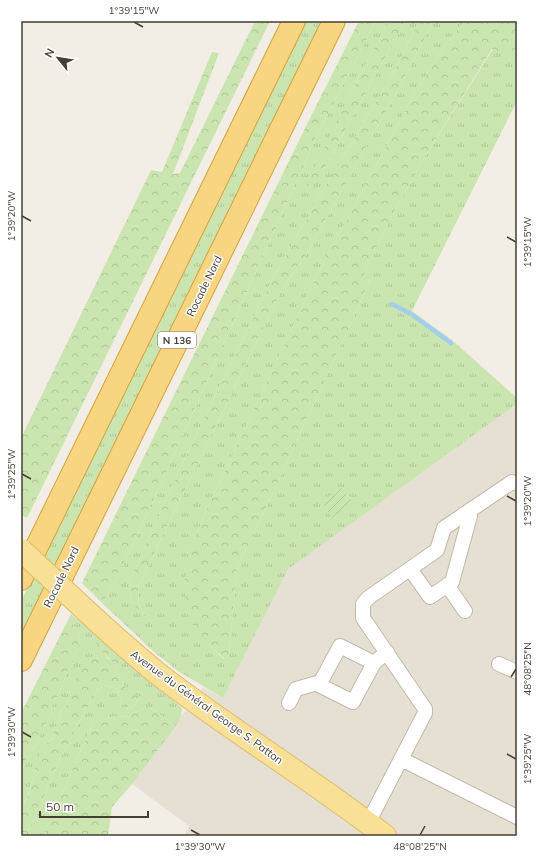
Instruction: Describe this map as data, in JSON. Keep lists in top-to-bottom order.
{
  "streets": {
    "highway": ["Rocade Nord", "N 136"],
    "main road": ["Avenue du Général George S. Patton"]
  },
  "scale_bar": "50 m",
  "north": "top left",
  "coordinates": [
    "1°39'15\"W",
    "1°39'20\"W",
    "1°39'25\"W",
    "48°08'25\"N",
    "1°39'30\"W"
  ]
}
